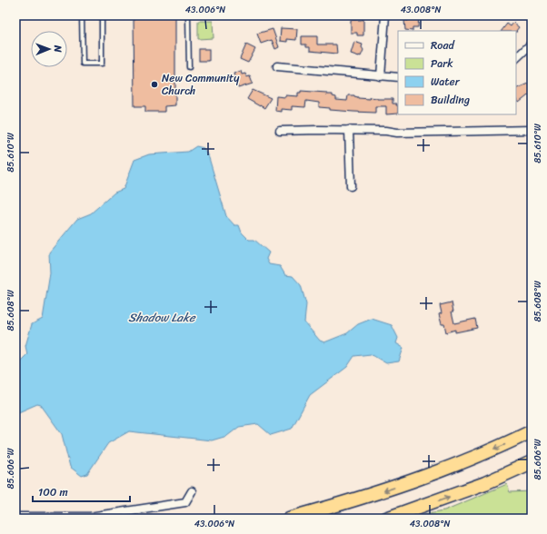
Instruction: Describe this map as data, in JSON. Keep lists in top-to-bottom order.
{
  "water": ["Shadow Lake"],
  "places": ["New Community Church"],
  "legend": [
    "Road",
    "Park",
    "Water",
    "Building"
  ],
  "scale_bar": "100 m",
  "north": "right",
  "coordinates": [
    "43.006°N",
    "43.008°N",
    "85.610°W",
    "85.608°W",
    "85.606°W"
  ]
}
